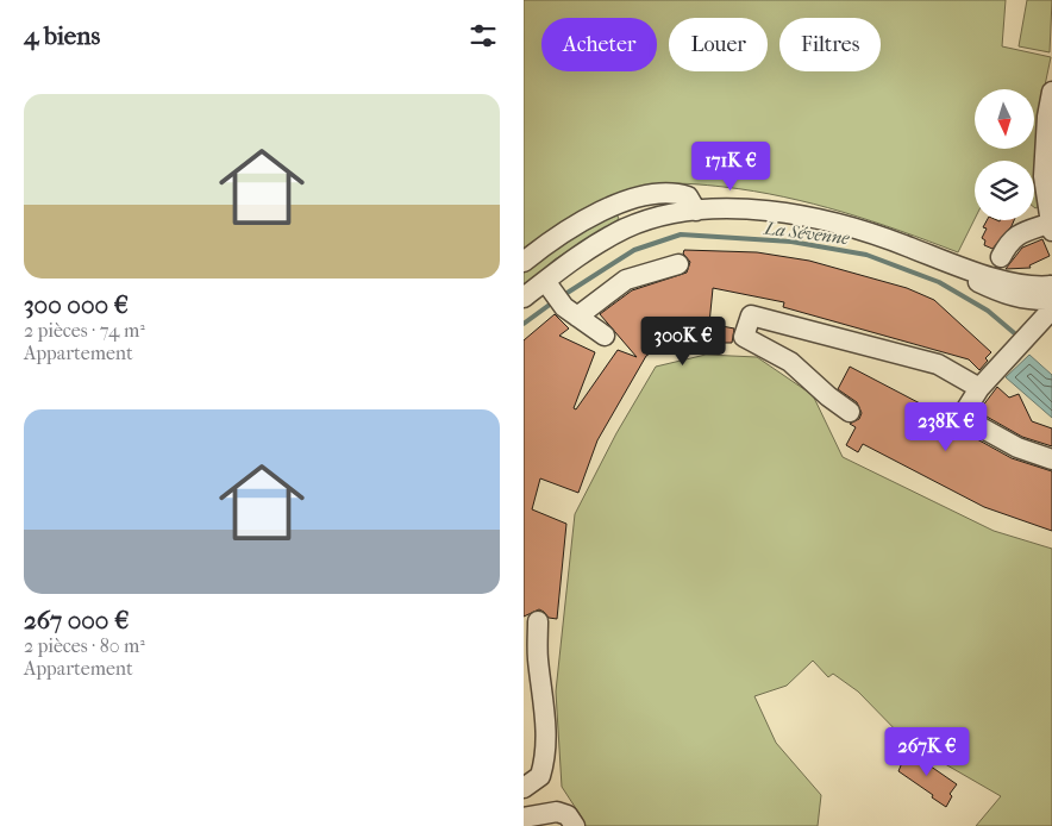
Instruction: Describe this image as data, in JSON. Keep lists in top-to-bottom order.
{
  "water": ["La Sévenne"],
  "north": "bottom",
  "page": {
    "heading": "4 biens",
    "chip": ["Acheter", "Louer", "Filtres"],
    "list": [
      {
        "name": "300 000 €",
        "note": "2 pièces · 74 m² · Appartement"
      },
      {
        "name": "267 000 €",
        "note": "2 pièces · 80 m² · Appartement"
      }
    ],
    "price": [
      "171K €",
      "300K €",
      "238K €",
      "267K €"
    ]
  }
}
